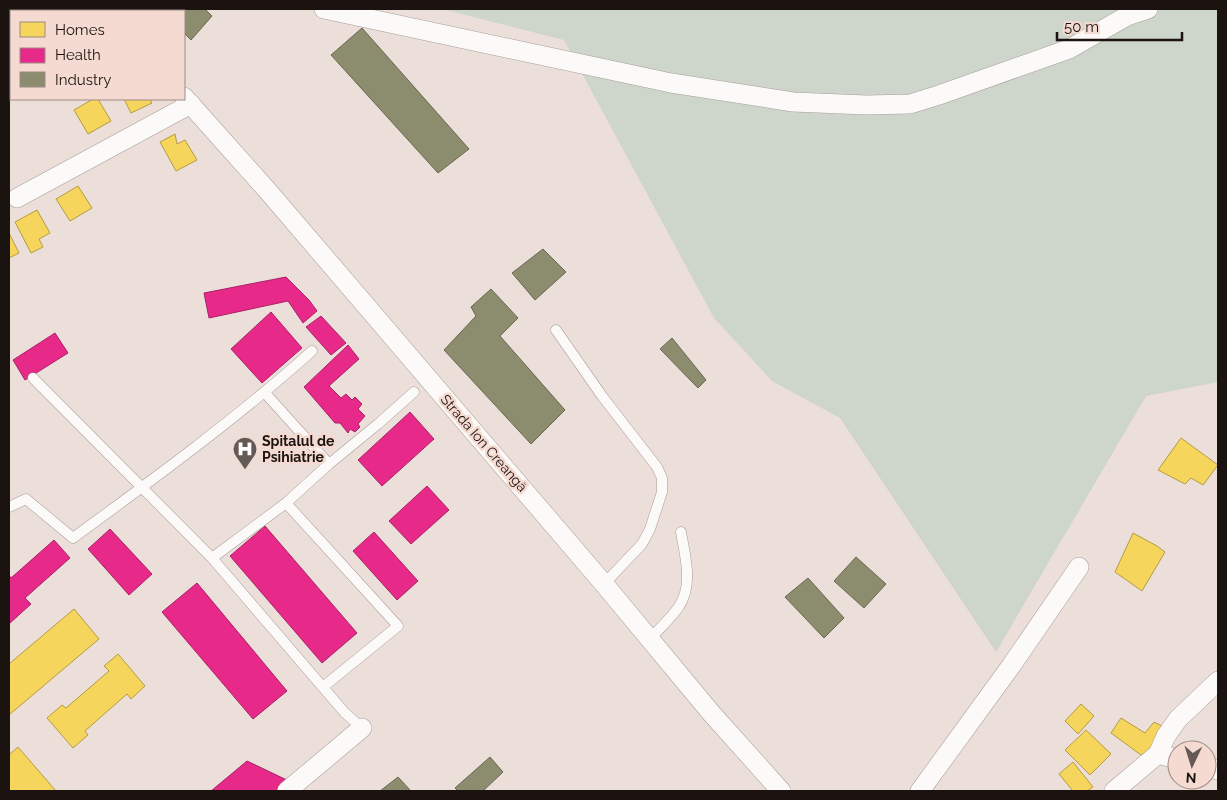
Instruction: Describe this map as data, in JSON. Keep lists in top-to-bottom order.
{
  "streets": {
    "street": ["Strada Ion Creangă"]
  },
  "places": {
    "hospital": ["Spitalul de Psihiatrie"]
  },
  "legend": ["Homes", "Health", "Industry"],
  "scale_bar": "50 m",
  "north": "bottom"
}
